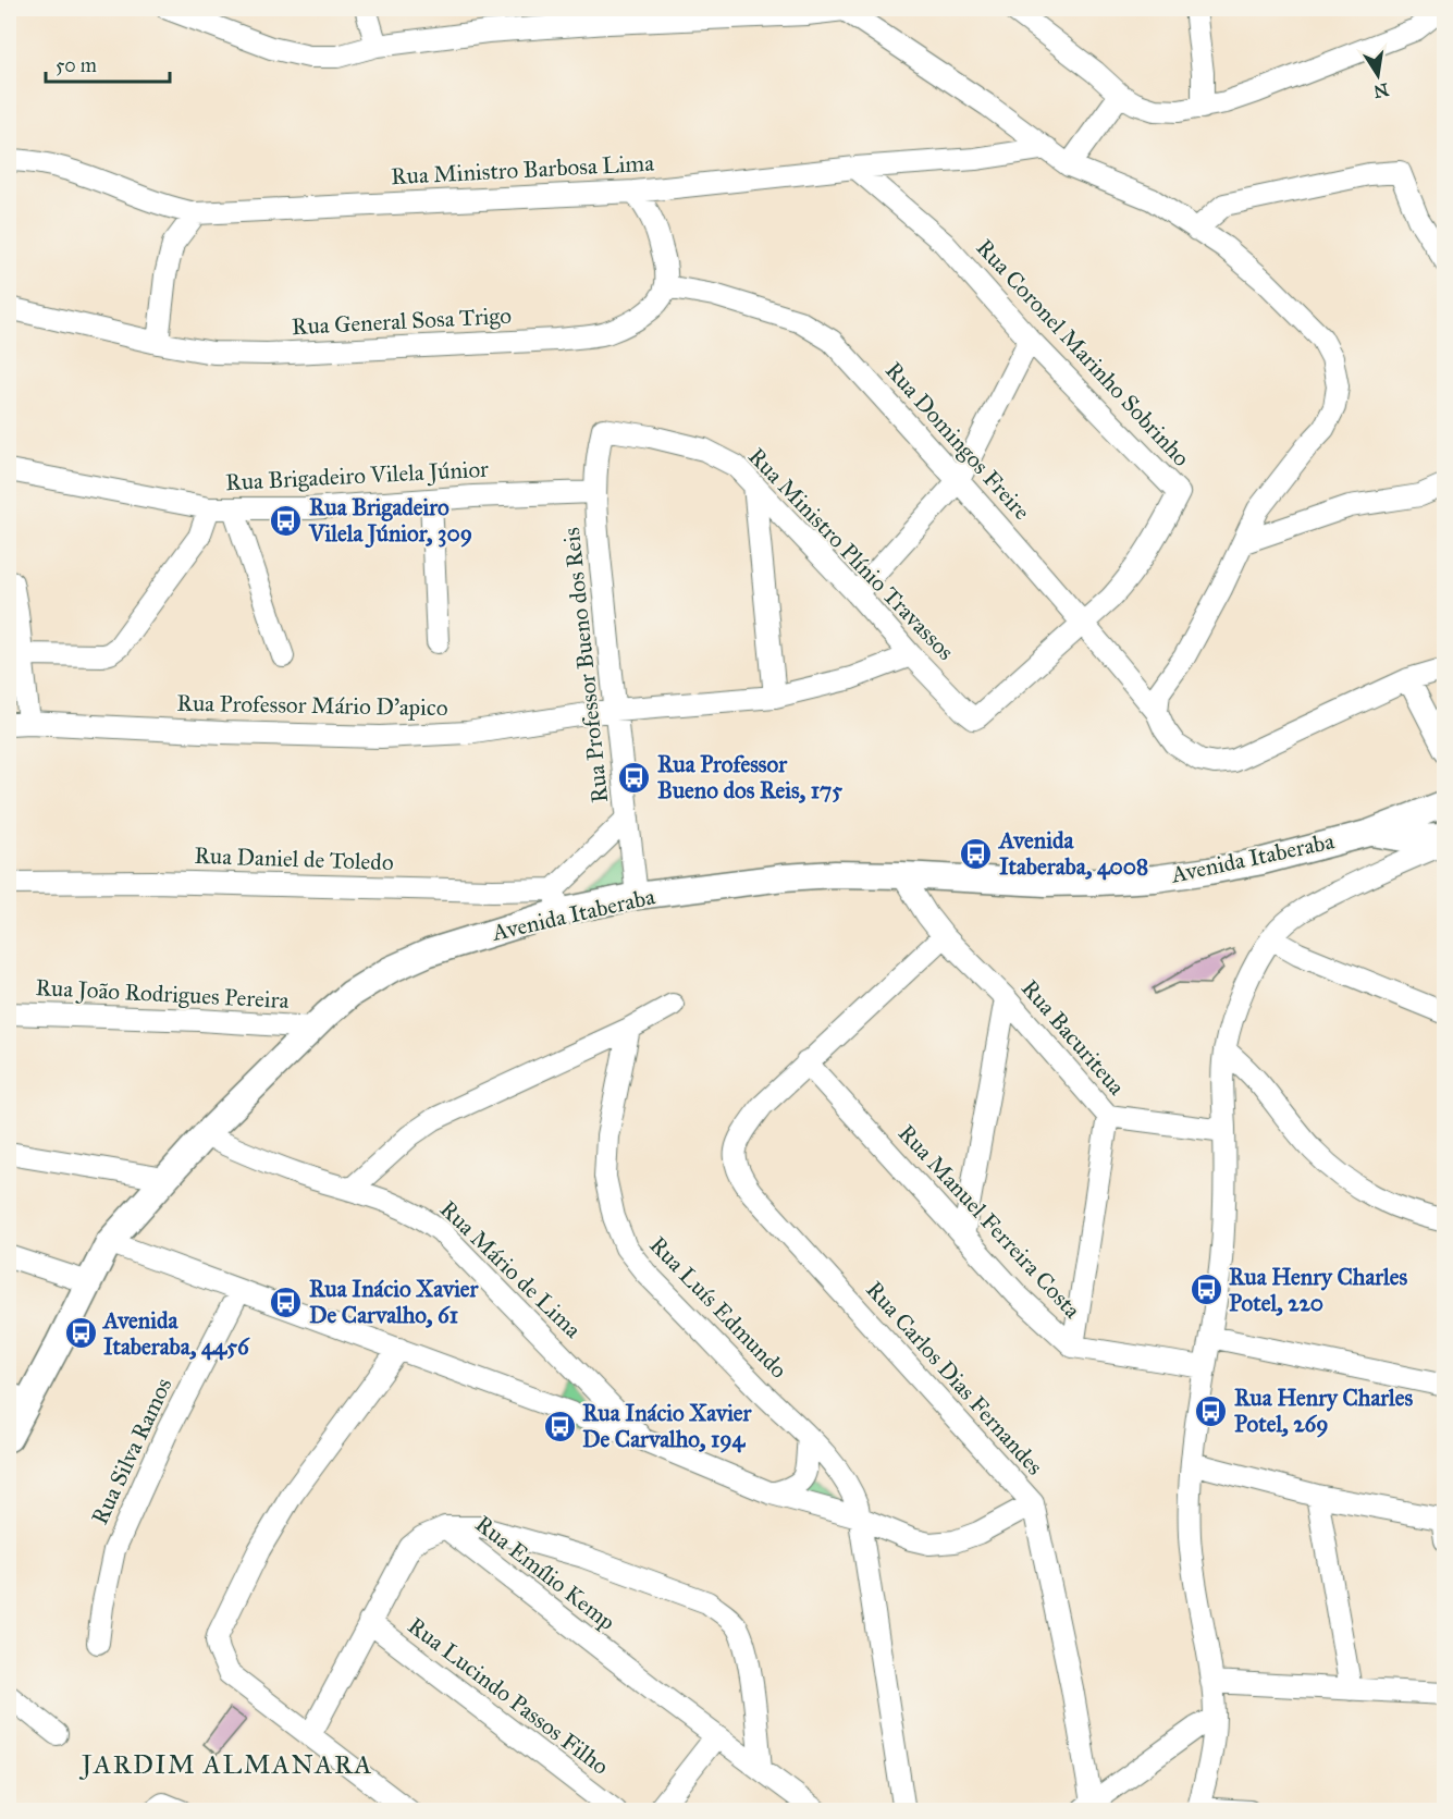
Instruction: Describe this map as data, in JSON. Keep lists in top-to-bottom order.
{
  "streets": {
    "main road": ["Avenida Itaberaba"],
    "street": [
      "Rua Ministro Barbosa Lima",
      "Rua General Sosa Trigo",
      "Rua Coronel Marinho Sobrinho",
      "Rua Domingos Freire",
      "Rua Brigadeiro Vilela Júnior",
      "Rua Ministro Plínio Travassos",
      "Rua Professor Bueno dos Reis",
      "Rua Professor Mário D'apico",
      "Rua Daniel de Toledo",
      "Rua João Rodrigues Pereira",
      "Rua Bacuriteua",
      "Rua Manuel Ferreira Costa",
      "Rua Mário de Lima",
      "Rua Luís Edmundo",
      "Rua Carlos Dias Fernandes",
      "Rua Silva Ramos",
      "Rua Emílio Kemp",
      "Rua Lucindo Passos Filho"
    ]
  },
  "crossings": [
    ["Rua Ministro Barbosa Lima", "Rua Coronel Marinho Sobrinho"],
    ["Rua General Sosa Trigo", "Rua Domingos Freire"],
    ["Rua Coronel Marinho Sobrinho", "Rua Domingos Freire"],
    ["Rua Coronel Marinho Sobrinho", "Rua Ministro Plínio Travassos"],
    ["Rua Domingos Freire", "Rua Ministro Plínio Travassos"],
    ["Rua Brigadeiro Vilela Júnior", "Rua Professor Bueno dos Reis"],
    ["Rua Ministro Plínio Travassos", "Rua Professor Bueno dos Reis"],
    ["Rua Ministro Plínio Travassos", "Rua Professor Mário D'apico"],
    ["Rua Professor Bueno dos Reis", "Rua Professor Mário D'apico"],
    ["Rua Professor Bueno dos Reis", "Avenida Itaberaba"],
    ["Avenida Itaberaba", "Rua Daniel de Toledo"],
    ["Avenida Itaberaba", "Rua João Rodrigues Pereira"],
    ["Avenida Itaberaba", "Rua Bacuriteua"],
    ["Avenida Itaberaba", "Rua Mário de Lima"],
    ["Rua Bacuriteua", "Rua Manuel Ferreira Costa"],
    ["Rua Bacuriteua", "Rua Carlos Dias Fernandes"],
    ["Rua Manuel Ferreira Costa", "Rua Carlos Dias Fernandes"],
    ["Rua Emílio Kemp", "Rua Lucindo Passos Filho"]
  ],
  "districts": ["JARDIM ALMANARA"],
  "places": {
    "bus stop": [
      "Rua Brigadeiro Vilela Júnior, 309",
      "Rua Professor Bueno dos Reis, 175",
      "Avenida Itaberaba, 4008",
      "Rua Henry Charles Potel, 220",
      "Rua Inácio Xavier De Carvalho, 61",
      "Avenida Itaberaba, 4456",
      "Rua Henry Charles Potel, 269",
      "Rua Inácio Xavier De Carvalho, 194"
    ]
  },
  "scale_bar": "50 m",
  "north": "bottom"
}
